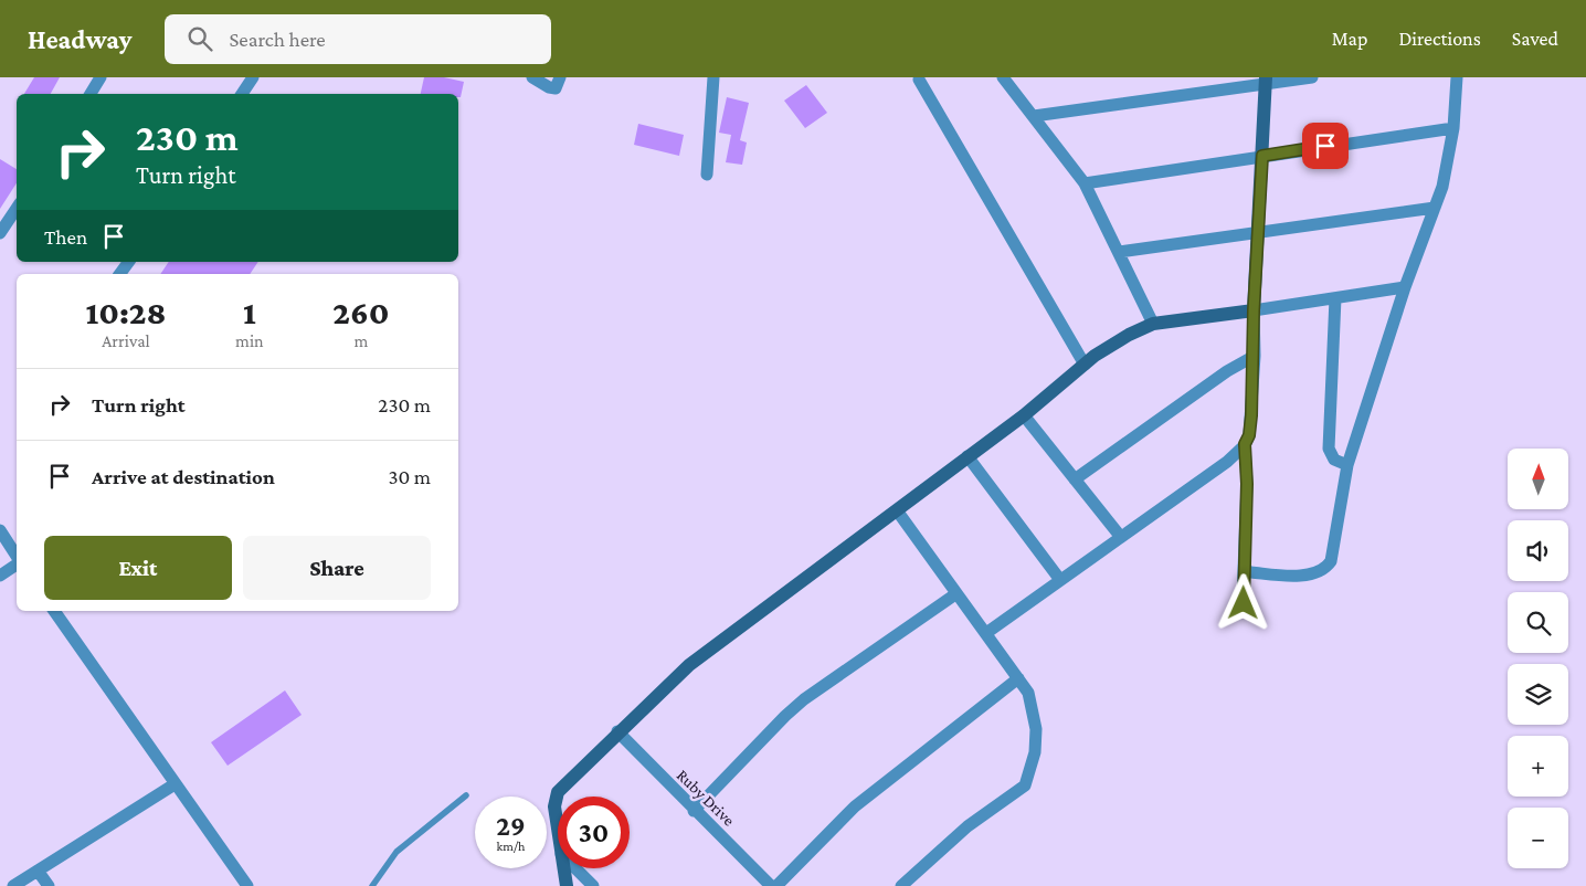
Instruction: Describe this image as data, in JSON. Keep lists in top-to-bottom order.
{
  "streets": {
    "street": ["Ruby Drive"]
  },
  "north": "top",
  "page": {
    "header": "Headway",
    "search": "Search here",
    "nav": ["Map", "Directions", "Saved"],
    "turn": ["230 m", "Turn right"],
    "then": "Then",
    "eta": [
      "10:28",
      "Arrival",
      "1",
      "min",
      "260",
      "m"
    ],
    "list": [
      {
        "name": "Turn right",
        "value": "230 m"
      },
      {
        "name": "Arrive at destination",
        "value": "30 m"
      }
    ],
    "map_buttons": ["+", "−"],
    "buttons": ["Exit", "Share"],
    "speed": "29 km/h",
    "limit": "30"
  }
}
